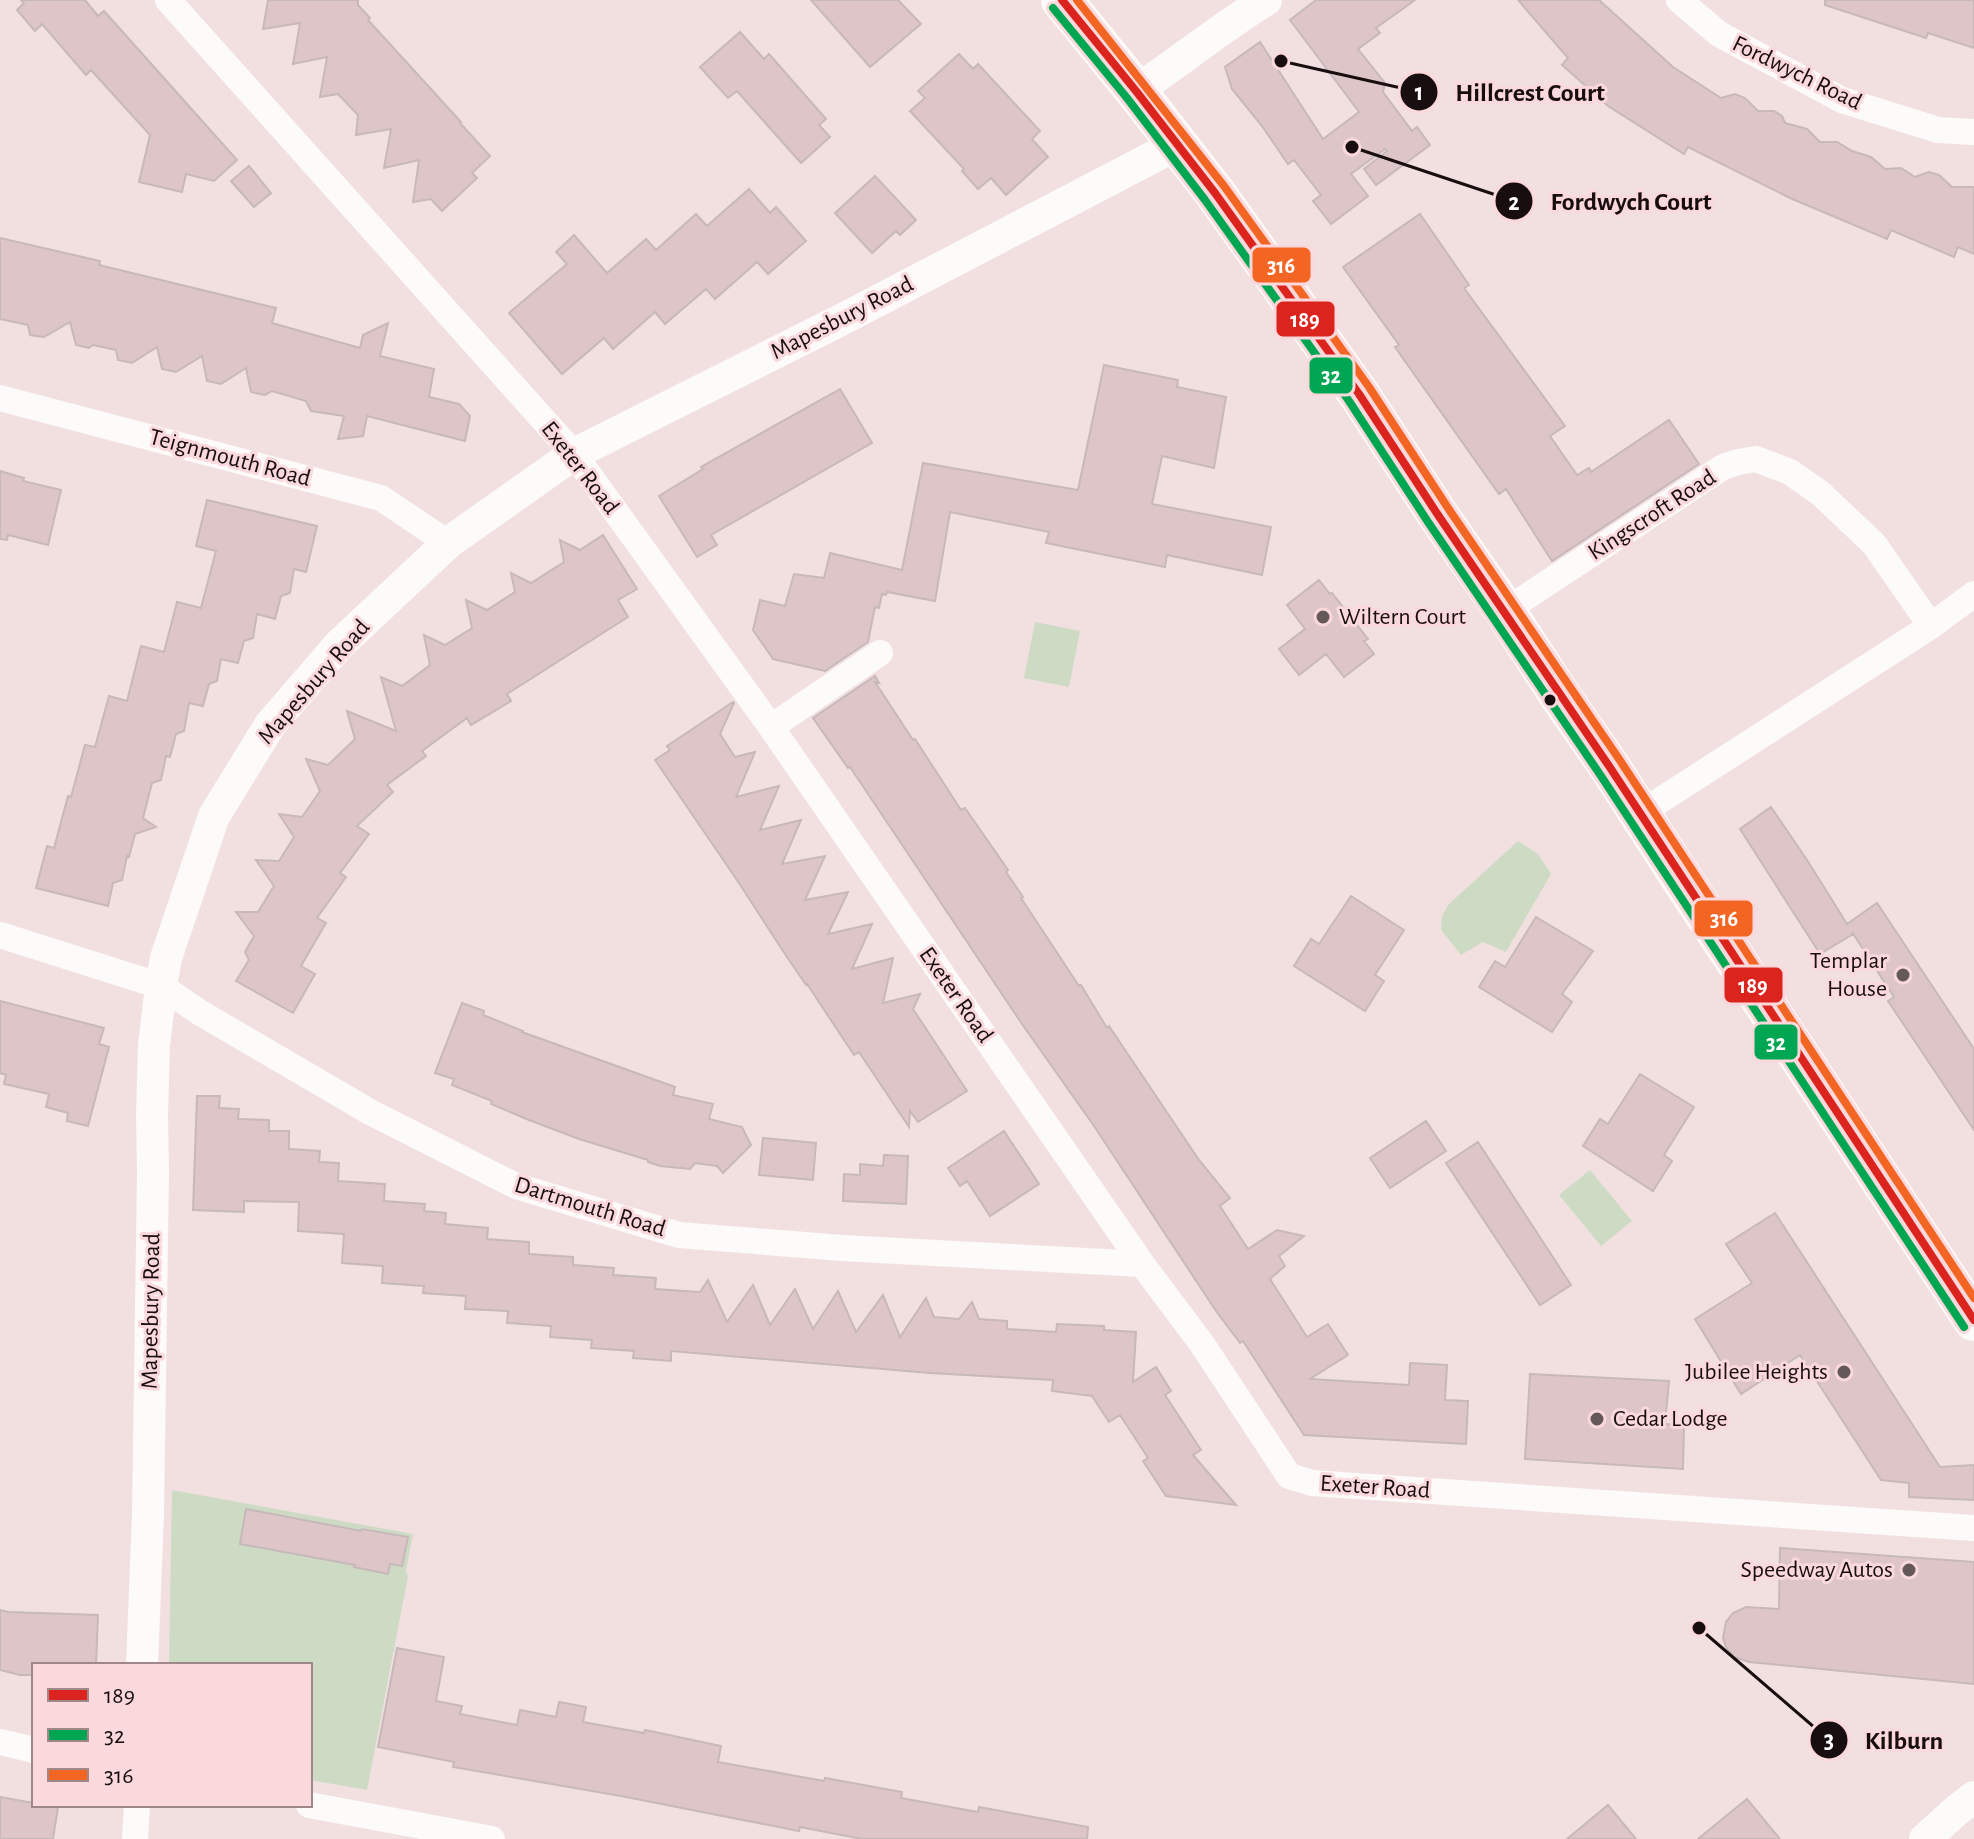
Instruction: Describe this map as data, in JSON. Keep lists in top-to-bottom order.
{
  "streets": {
    "street": [
      "Fordwych Road",
      "Mapesbury Road",
      "Teignmouth Road",
      "Exeter Road",
      "Kingscroft Road",
      "Dartmouth Road"
    ]
  },
  "crossings": [
    ["Mapesbury Road", "Teignmouth Road"],
    ["Mapesbury Road", "Exeter Road"],
    ["Mapesbury Road", "Dartmouth Road"],
    ["Exeter Road", "Dartmouth Road"]
  ],
  "places": [
    "Hillcrest Court",
    "Fordwych Court",
    "Wiltern Court",
    "Templar House",
    "Jubilee Heights",
    "Cedar Lodge",
    "Speedway Autos",
    "Kilburn"
  ],
  "lines": ["transit line 189", "transit line 316", "transit line 32"],
  "legend": ["189", "32", "316"]
}
